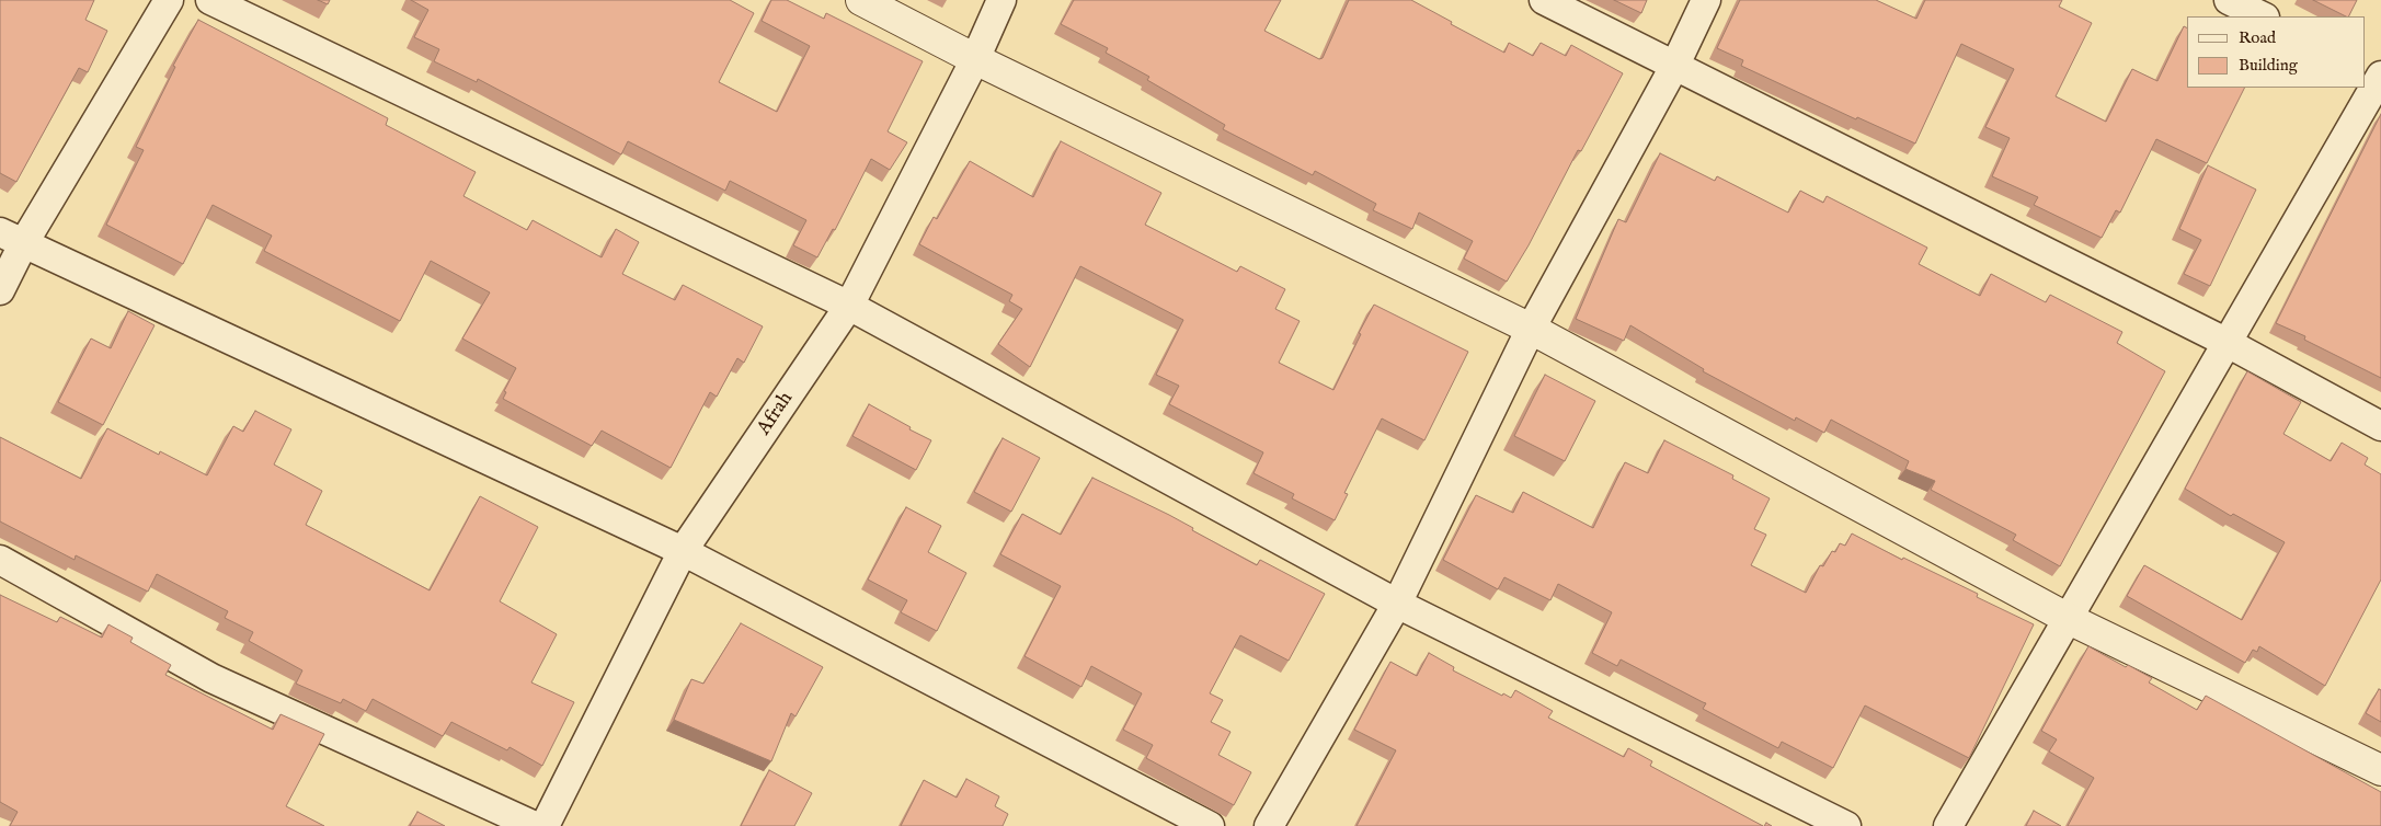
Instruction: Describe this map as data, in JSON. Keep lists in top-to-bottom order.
{
  "streets": {
    "street": ["Afrah"]
  },
  "legend": ["Road", "Building"]
}
